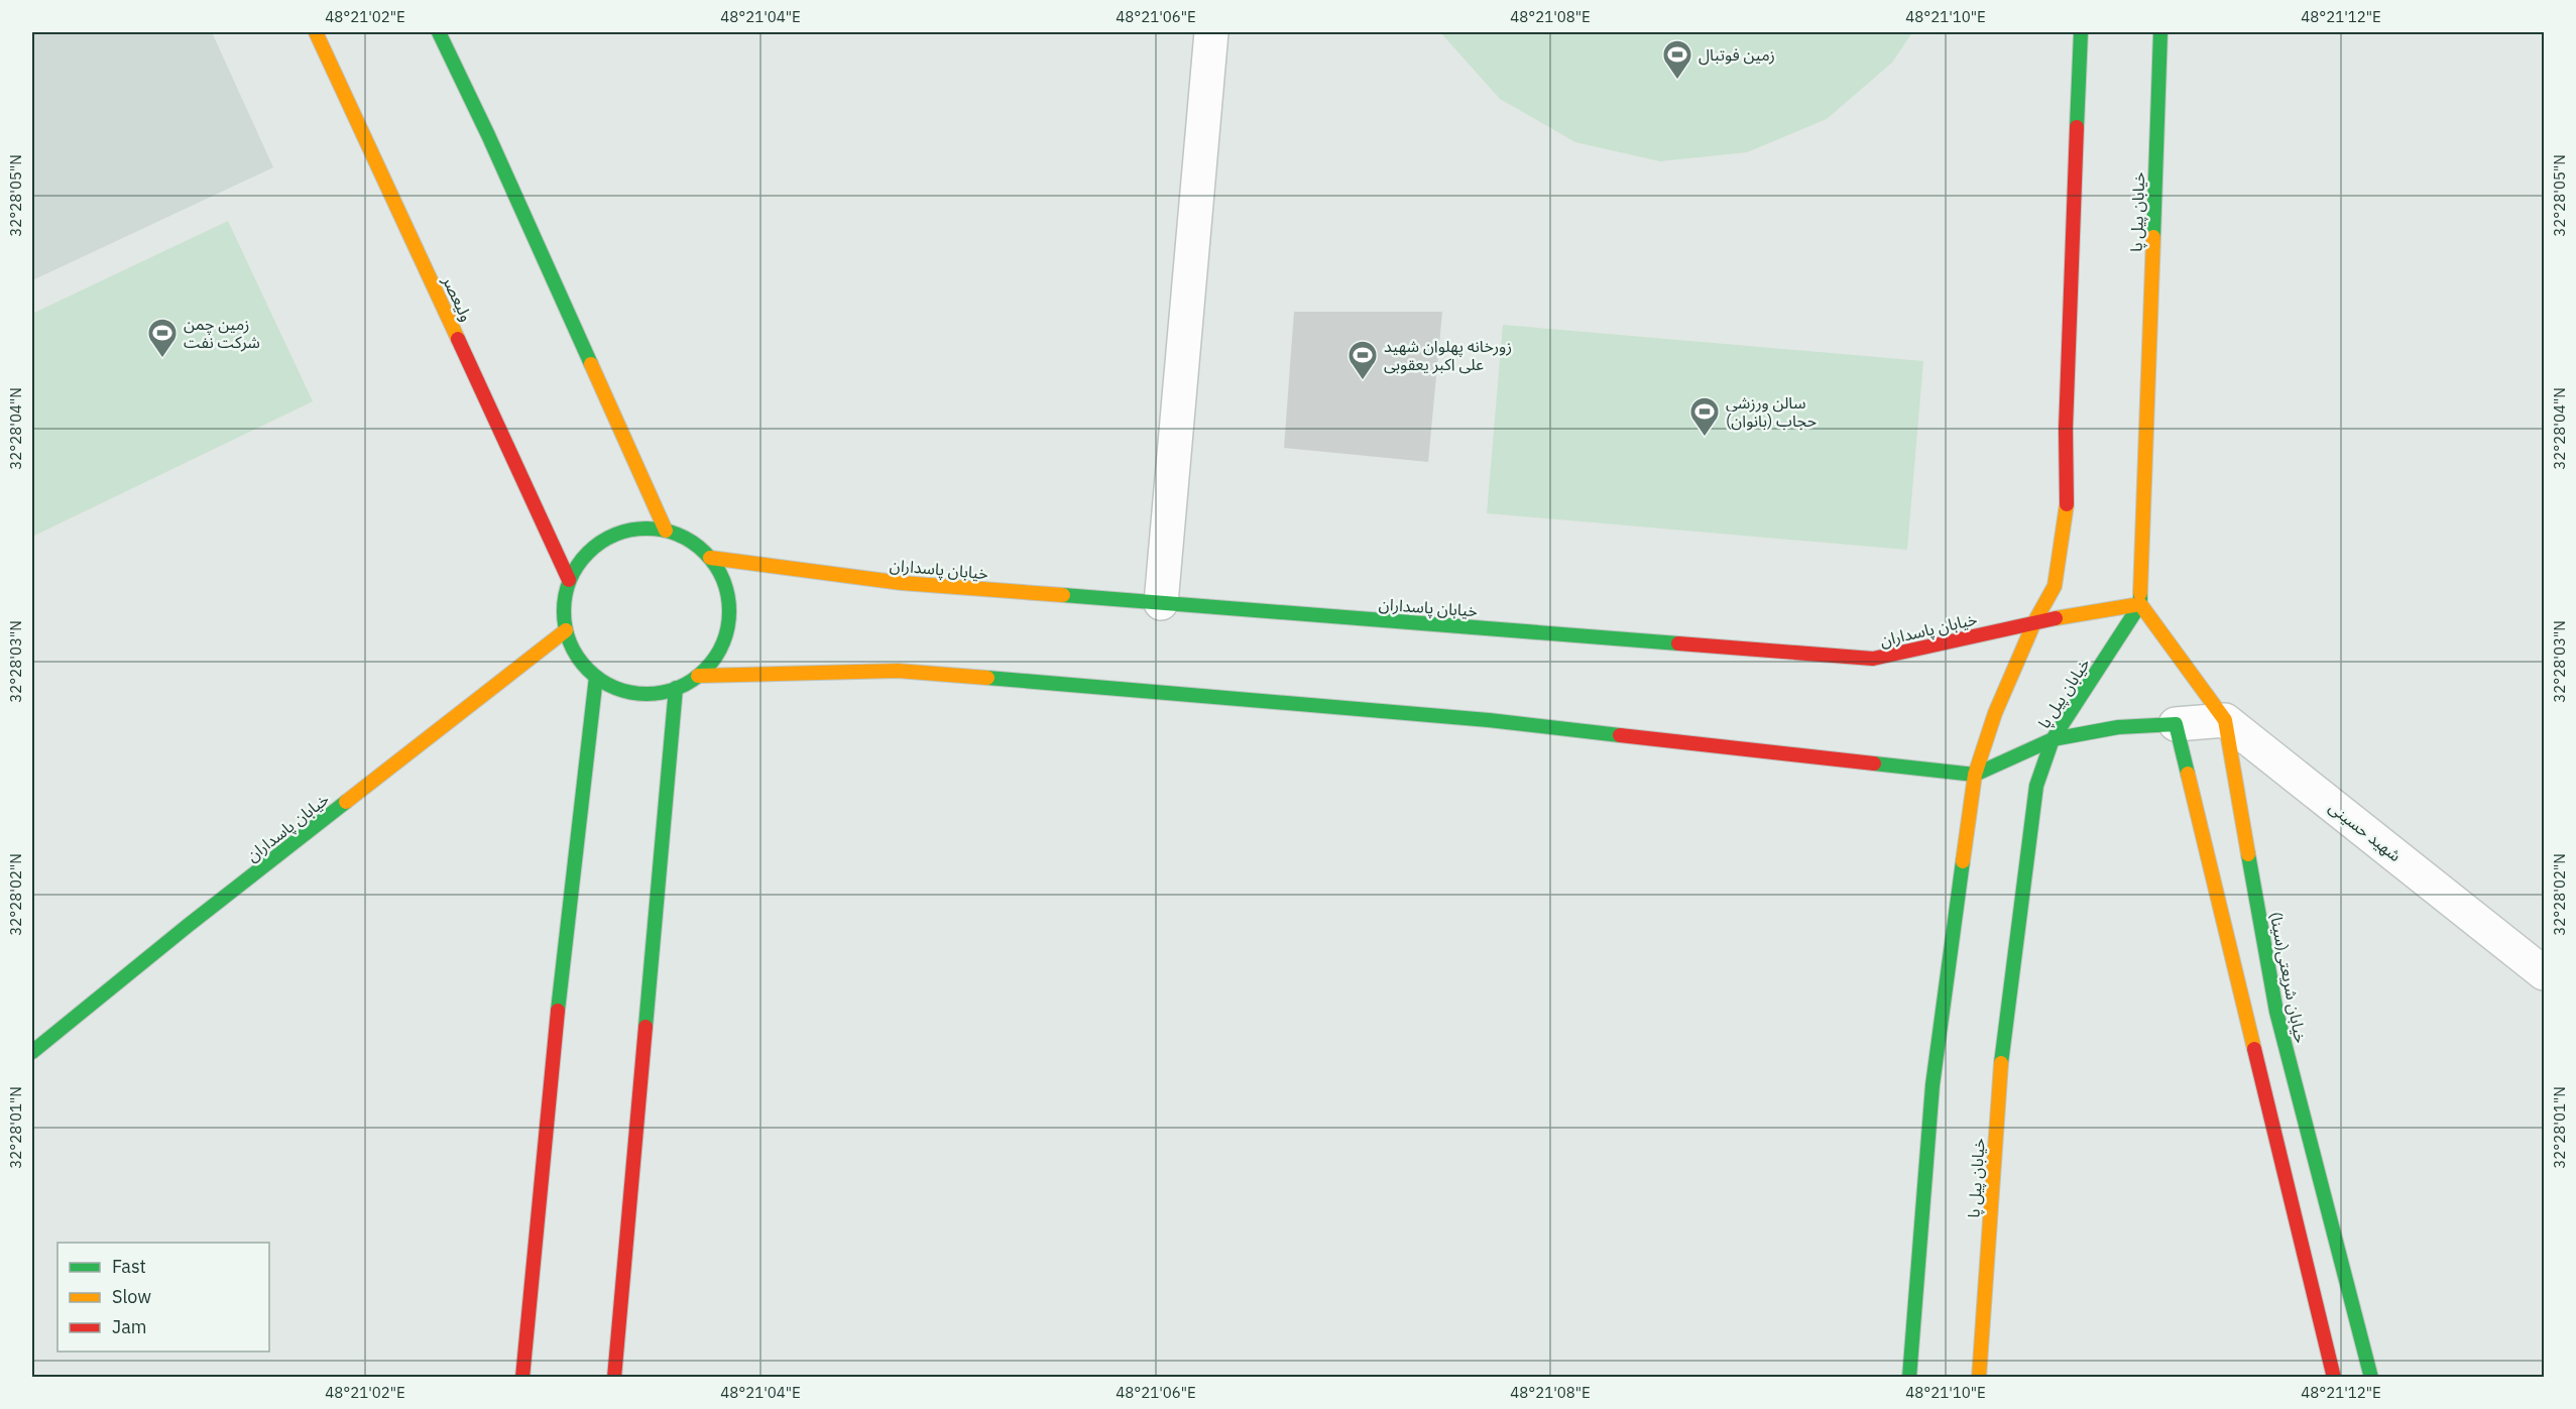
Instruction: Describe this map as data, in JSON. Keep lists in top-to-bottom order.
{
  "streets": {
    "main road": [
      "خیابان پیل پا",
      "ولیعصر",
      "خیابان پاسداران",
      "خیابان شریعتی(سینا)"
    ],
    "street": ["شهید حسینی"]
  },
  "crossings": [
    ["خیابان پیل پا", "خیابان پاسداران"],
    ["خیابان پیل پا", "خیابان شریعتی(سینا)"],
    ["ولیعصر", "خیابان پاسداران"],
    ["خیابان پاسداران", "خیابان شریعتی(سینا)"],
    ["شهید حسینی", "خیابان شریعتی(سینا)"]
  ],
  "places": {
    "sports": [
      "زمین فوتبال",
      "زمین چمن شرکت نفت",
      "زورخانه پهلوان شهید علی اکبر یعقوبی",
      "سالن ورزشی حجاب (بانوان)"
    ]
  },
  "legend": ["Fast", "Slow", "Jam"],
  "coordinates": [
    "48°21'02\"E",
    "48°21'04\"E",
    "48°21'06\"E",
    "48°21'08\"E",
    "48°21'10\"E",
    "48°21'12\"E",
    "32°28'05\"N",
    "32°28'04\"N",
    "32°28'03\"N",
    "32°28'02\"N",
    "32°28'01\"N"
  ]
}
